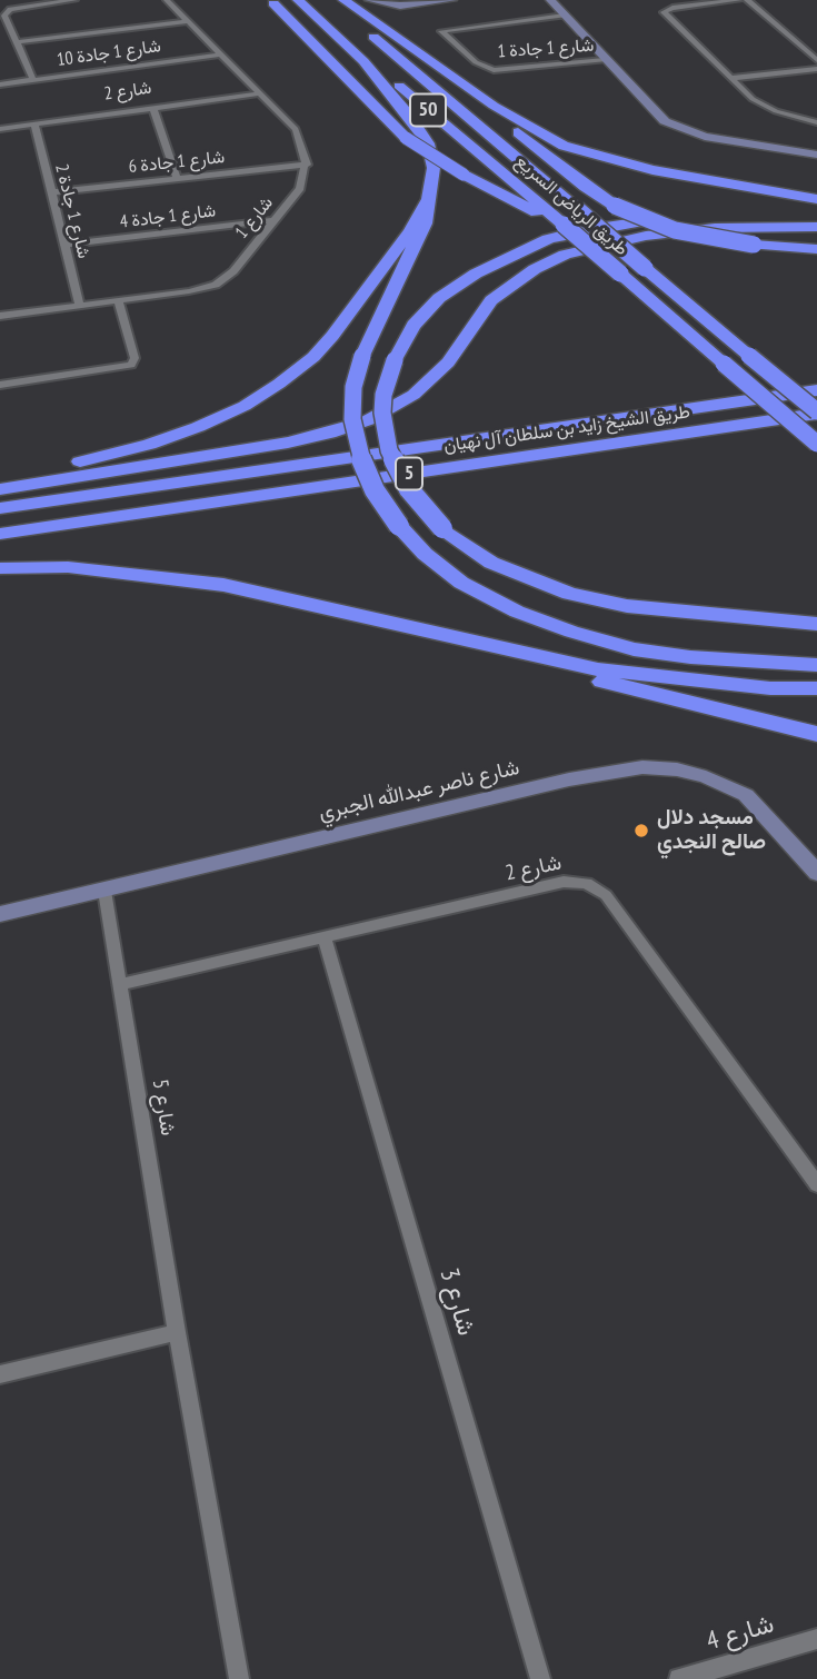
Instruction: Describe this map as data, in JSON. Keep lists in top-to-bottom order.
{
  "streets": {
    "highway": [
      "50",
      "طريق الرياض السريع",
      "طريق الشيخ زايد بن سلطان آل نهيان",
      "5"
    ],
    "street": [
      "شارع 1 جادة 1",
      "شارع 1 جادة 10",
      "شارع 2",
      "شارع 1 جادة 6",
      "شارع 1 جادة 2",
      "شارع 1 جادة 4",
      "شارع 1",
      "شارع ناصر عبدالله الجبري",
      "شارع 5",
      "شارع 3",
      "شارع 4"
    ]
  },
  "crossings": [
    ["شارع 2", "شارع 1 جادة 2"],
    ["شارع 2", "شارع 5"],
    ["شارع 2", "شارع 3"],
    ["شارع 1 جادة 6", "شارع 1 جادة 2"],
    ["شارع 1 جادة 6", "شارع 1"],
    ["طريق الرياض السريع", "طريق الشيخ زايد بن سلطان آل نهيان"],
    ["شارع 1 جادة 2", "شارع 1 جادة 4"],
    ["شارع 1 جادة 2", "شارع 1"],
    ["شارع 1 جادة 4", "شارع 1"],
    ["شارع ناصر عبدالله الجبري", "شارع 5"]
  ],
  "places": ["مسجد دلال صالح النجدي"]
}
